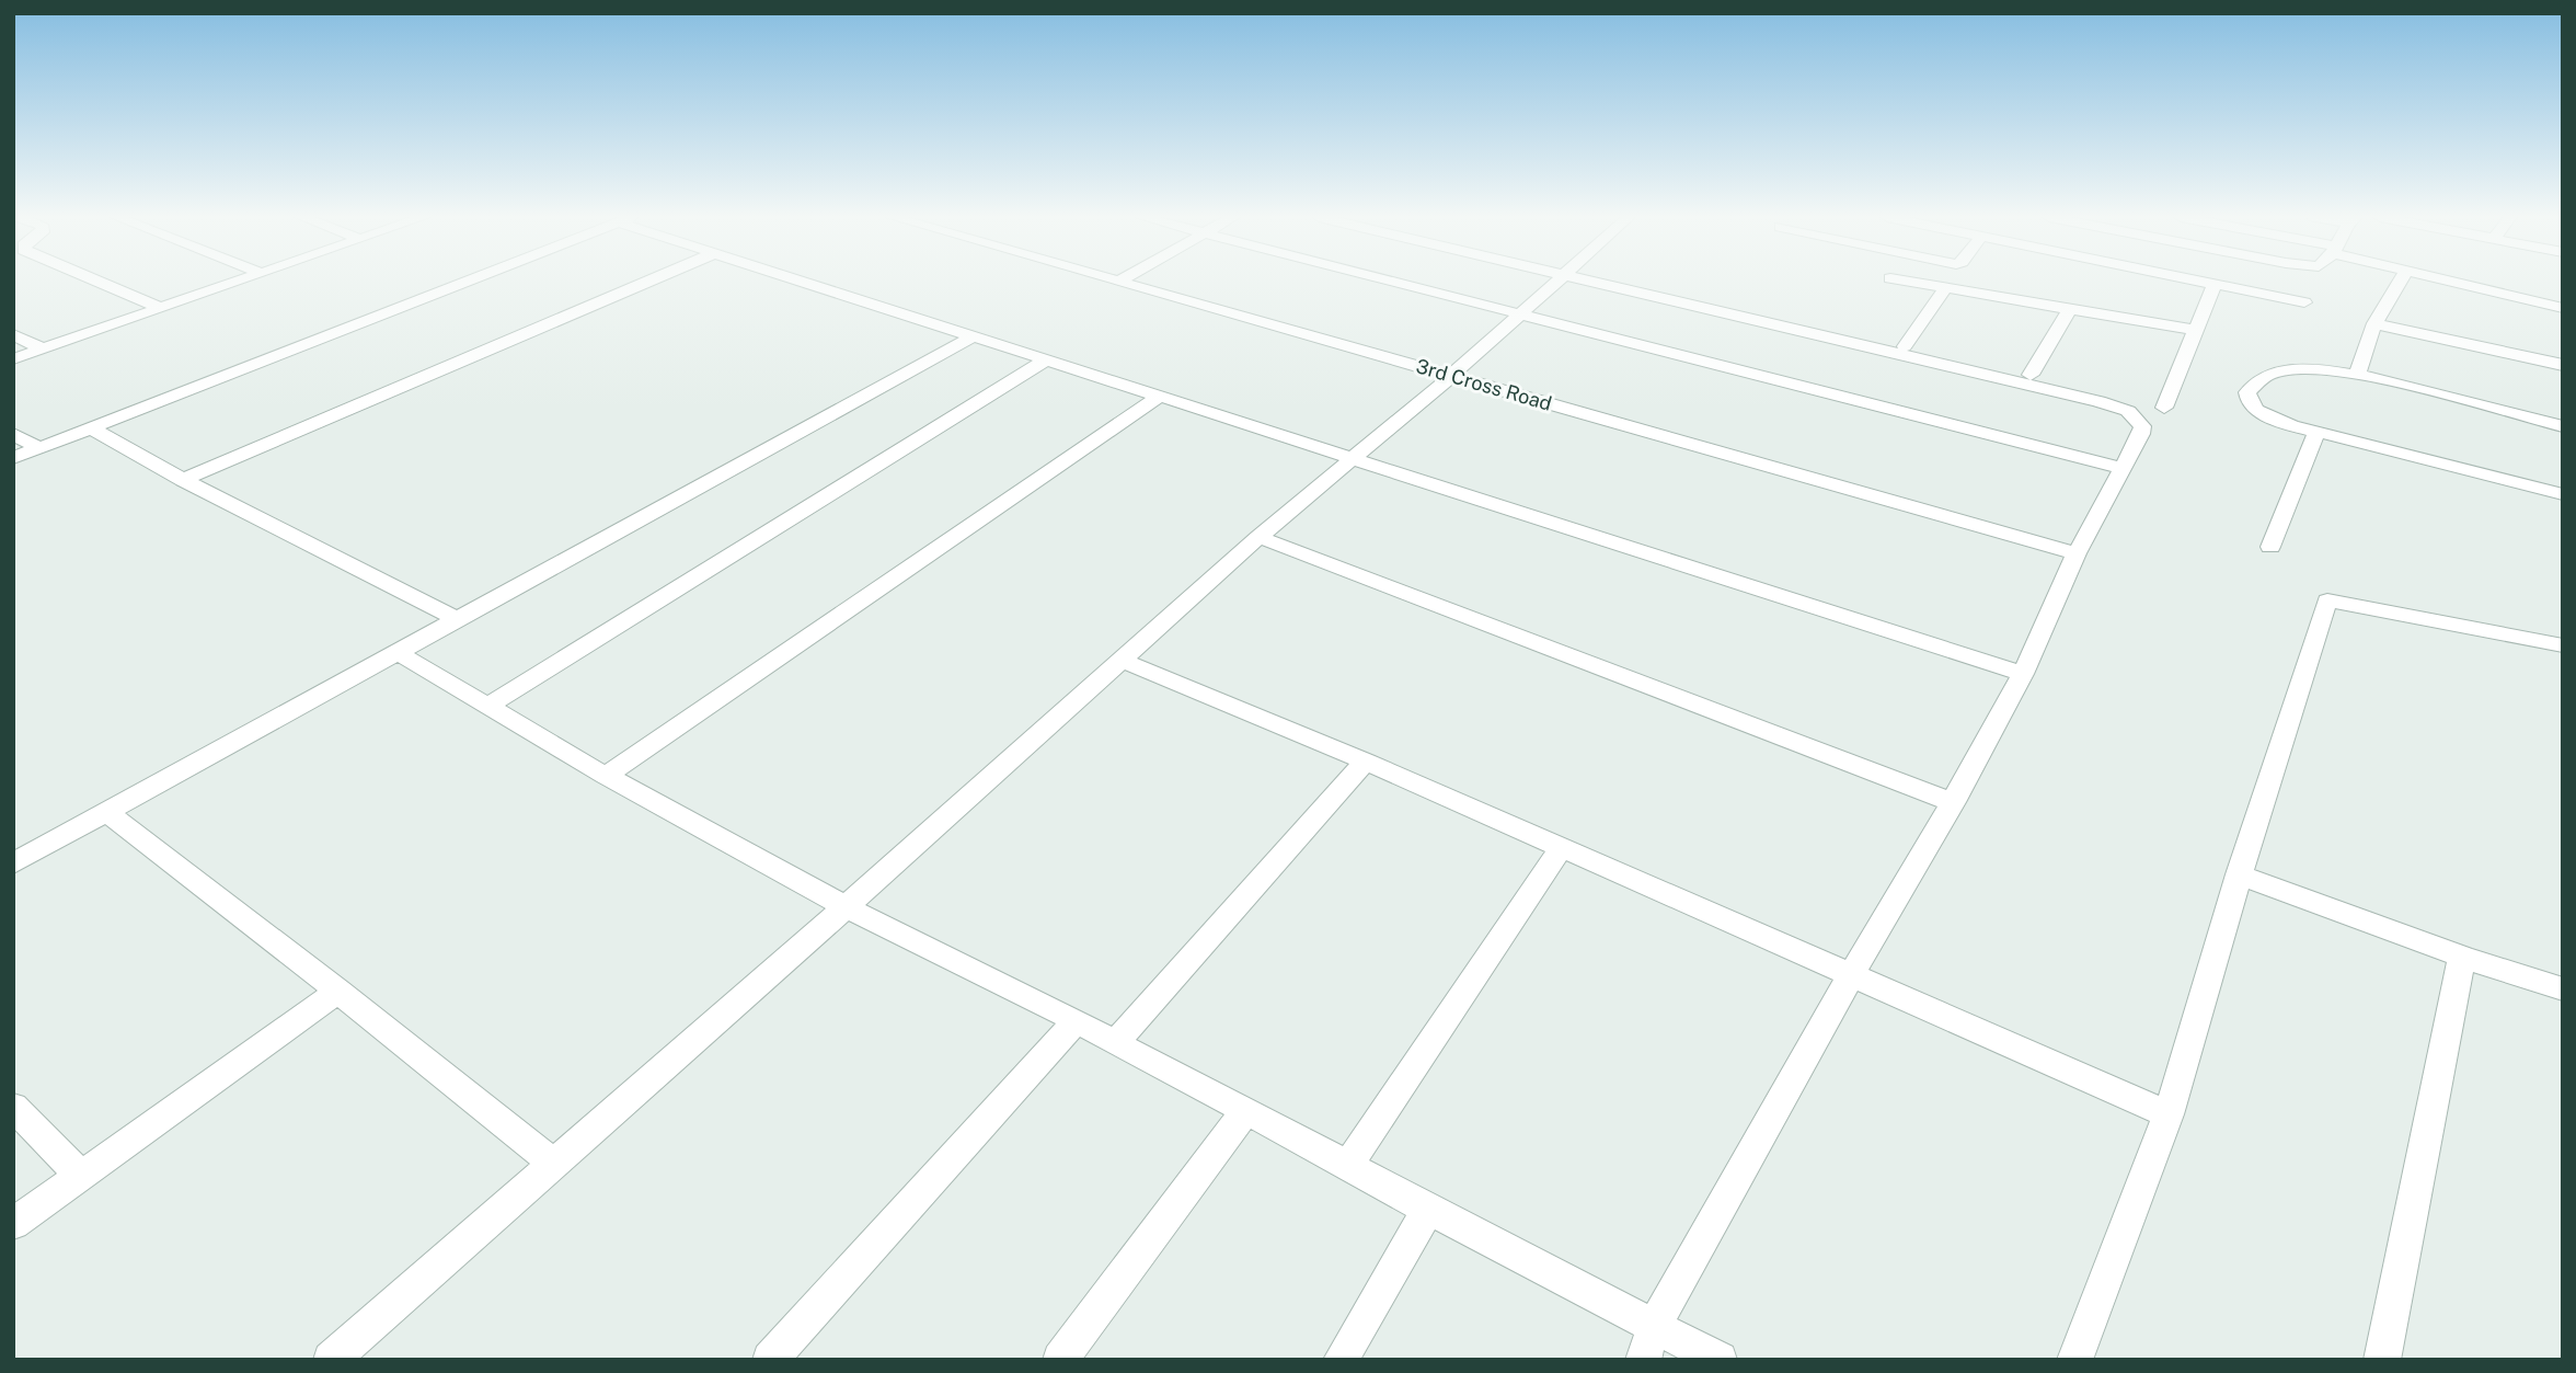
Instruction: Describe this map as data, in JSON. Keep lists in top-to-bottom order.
{
  "streets": {
    "street": ["3rd Cross Road"]
  }
}
